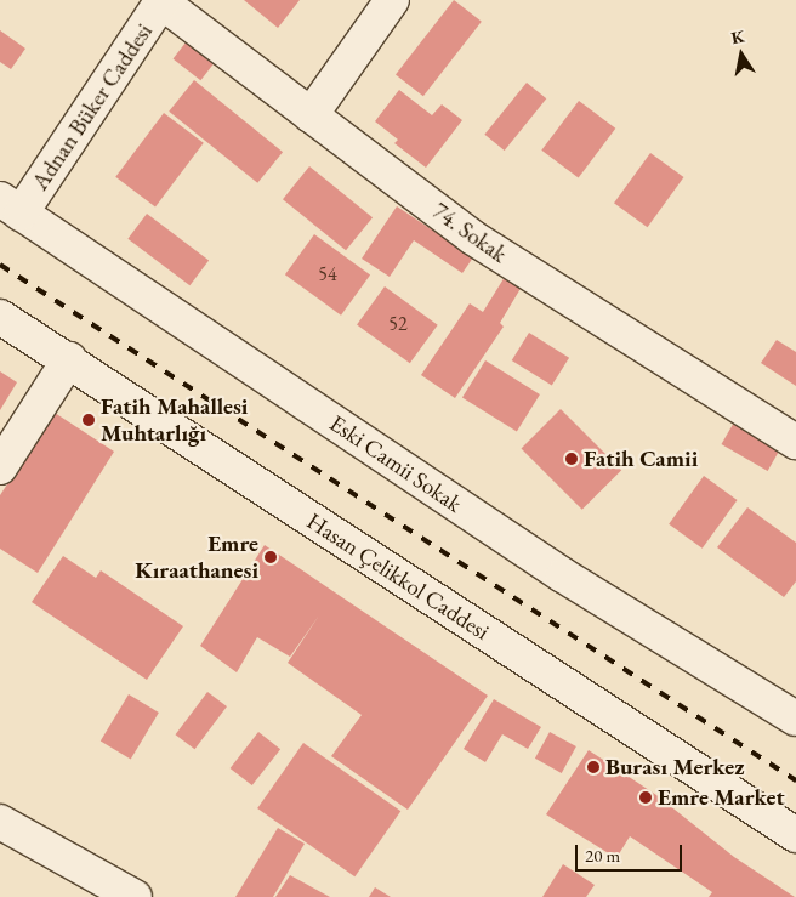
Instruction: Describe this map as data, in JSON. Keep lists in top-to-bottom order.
{
  "streets": {
    "street": [
      "Adnan Büker Caddesi",
      "74. Sokak",
      "Eski Camii Sokak",
      "Hasan Çelikkol Caddesi"
    ]
  },
  "crossings": [
    ["Adnan Büker Caddesi", "74. Sokak"],
    ["Adnan Büker Caddesi", "Eski Camii Sokak"]
  ],
  "places": [
    "Fatih Mahallesi Muhtarlığı",
    "Fatih Camii",
    "Emre Kıraathanesi",
    "Burası Merkez",
    "Emre Market"
  ],
  "house_numbers": ["54", "52"],
  "scale_bar": "20 m",
  "north": "top"
}
